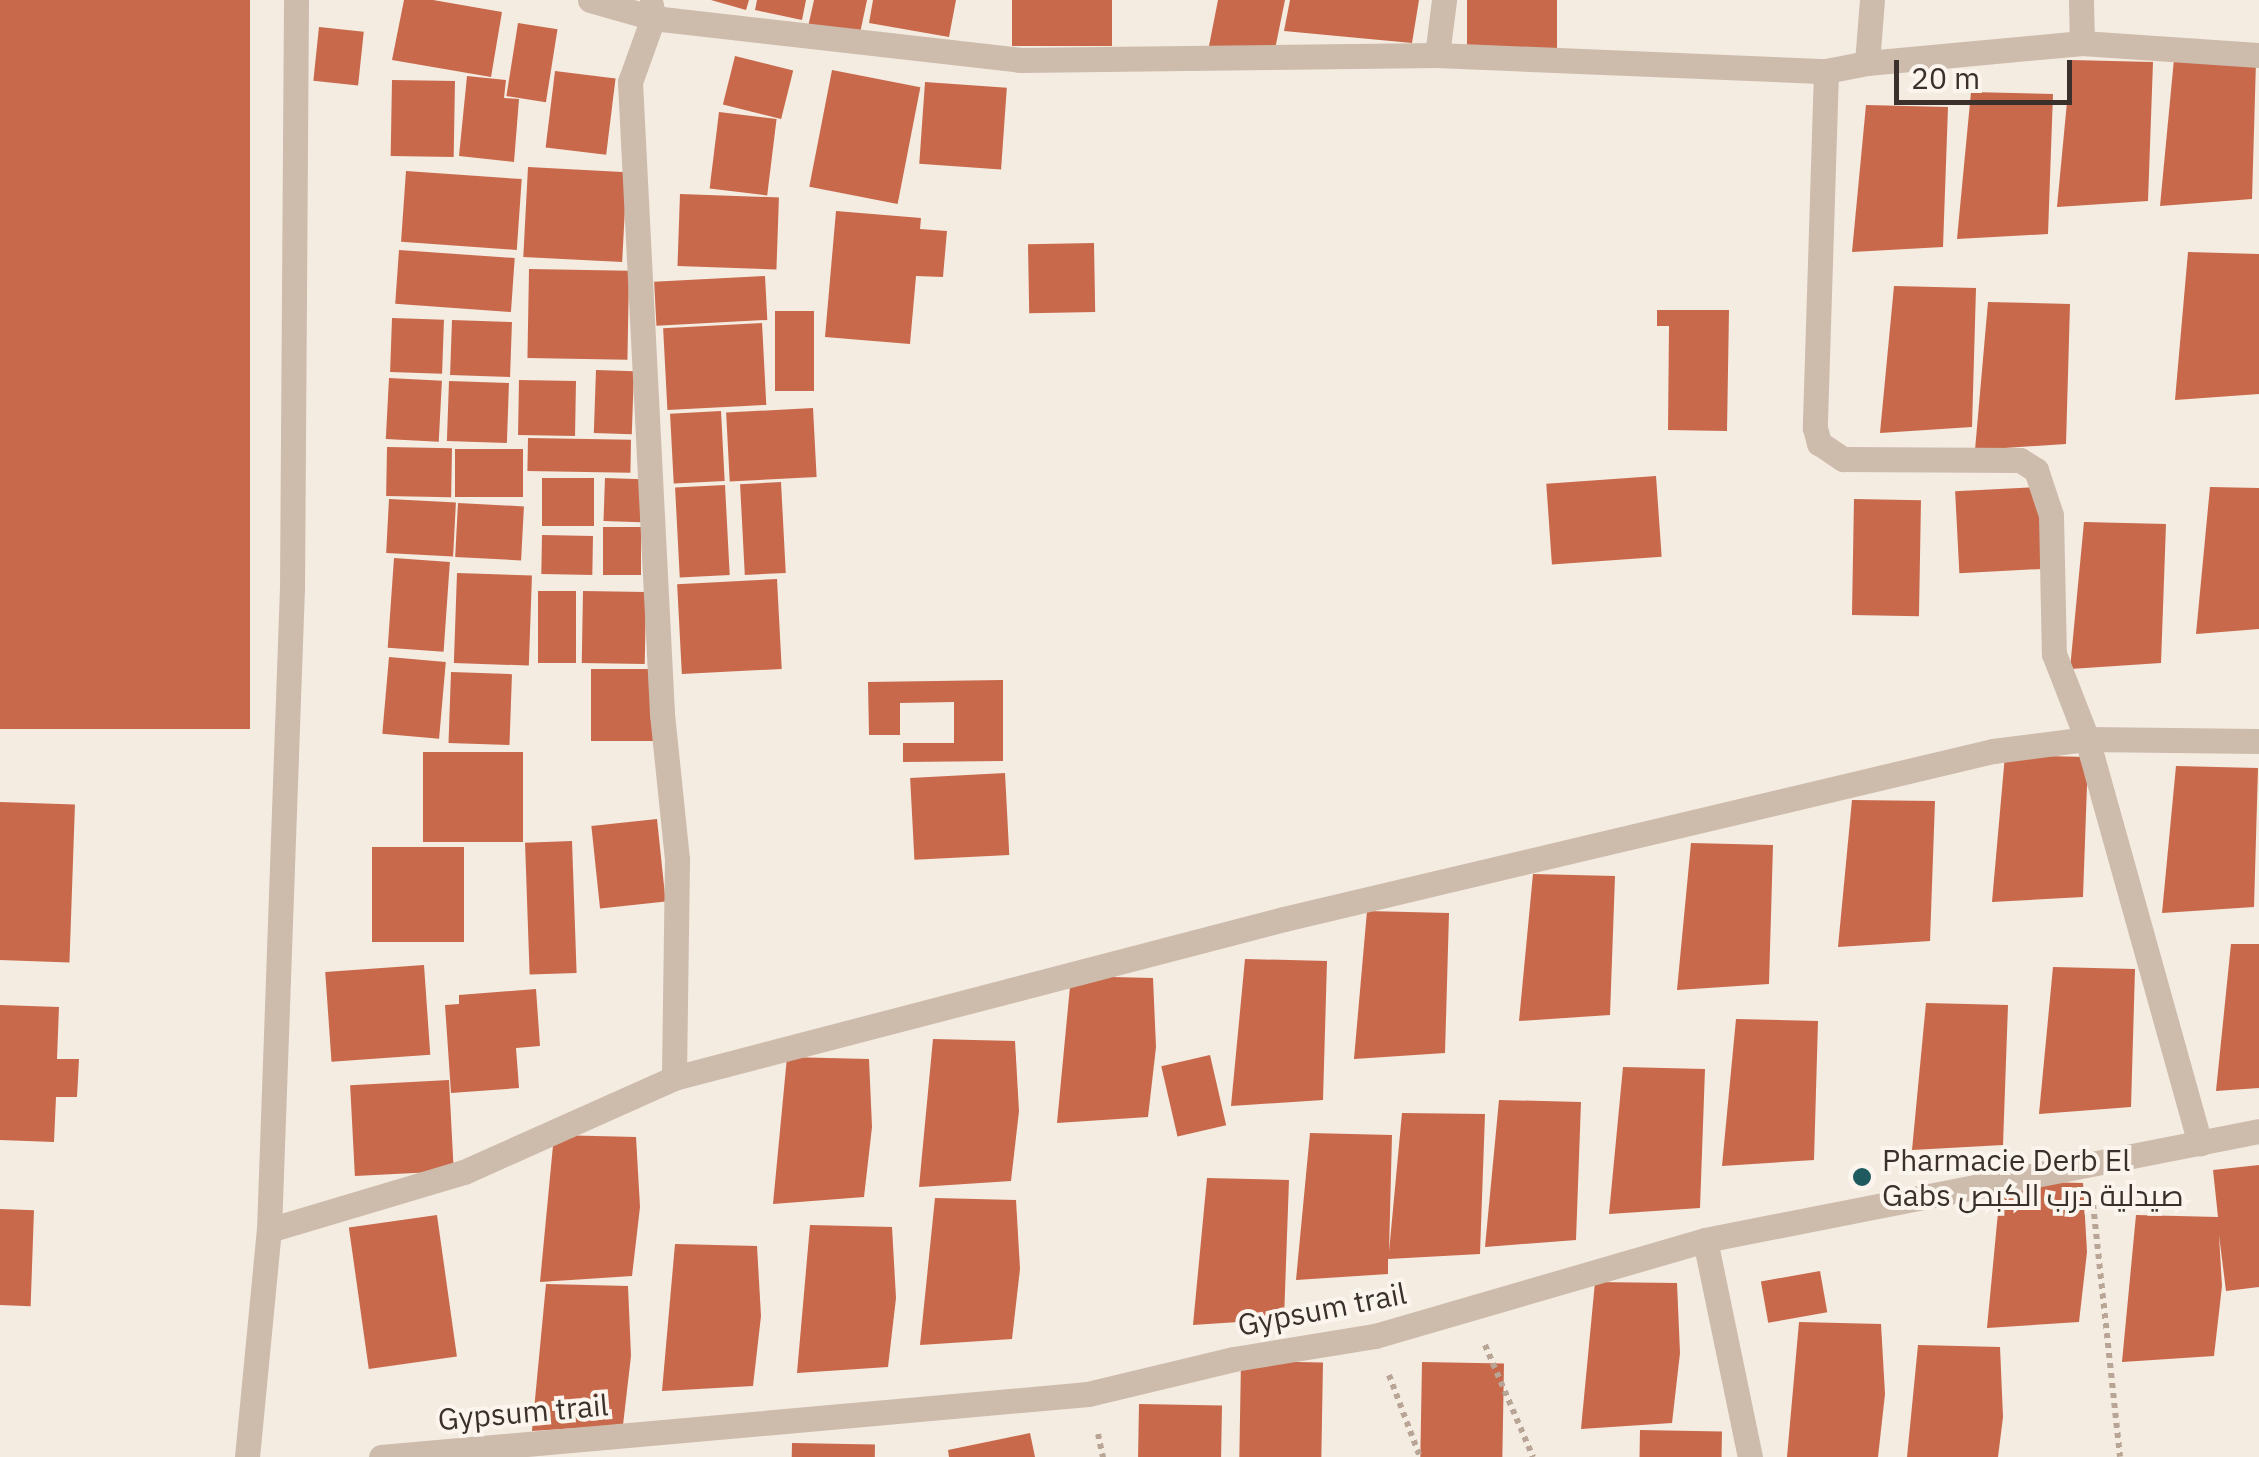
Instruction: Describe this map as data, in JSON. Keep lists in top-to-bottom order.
{
  "streets": {
    "street": ["Gypsum trail"]
  },
  "places": ["Pharmacie Derb El Gabs صيدلية درب الكبص"],
  "scale_bar": "20 m"
}
